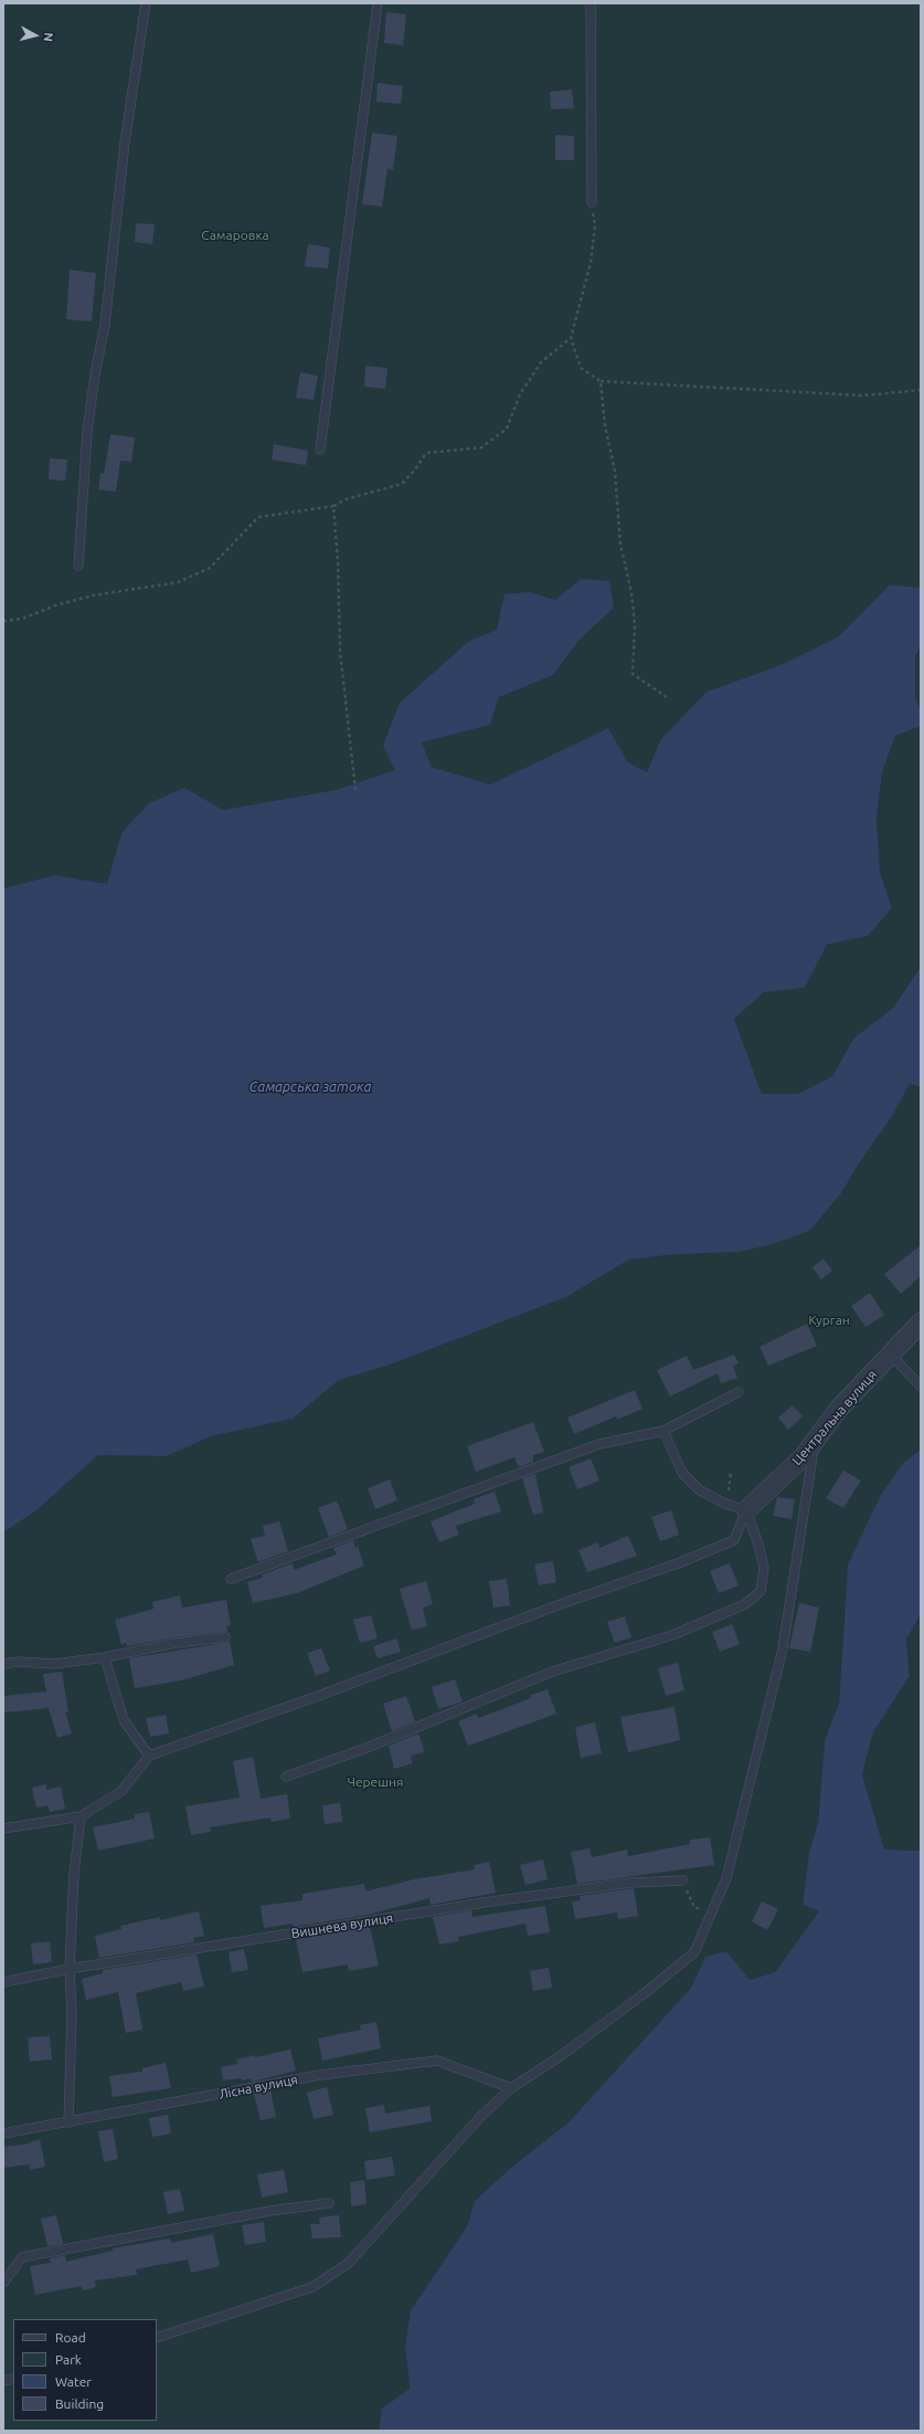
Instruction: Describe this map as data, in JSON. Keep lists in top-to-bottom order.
{
  "streets": {
    "street": ["Центральна вулиця"],
    "lane": ["Вишнева вулиця", "Лісна вулиця"]
  },
  "water": ["Самарська затока"],
  "parks": ["Самаровка", "Курган", "Черешня"],
  "legend": [
    "Road",
    "Park",
    "Water",
    "Building"
  ],
  "north": "right"
}
